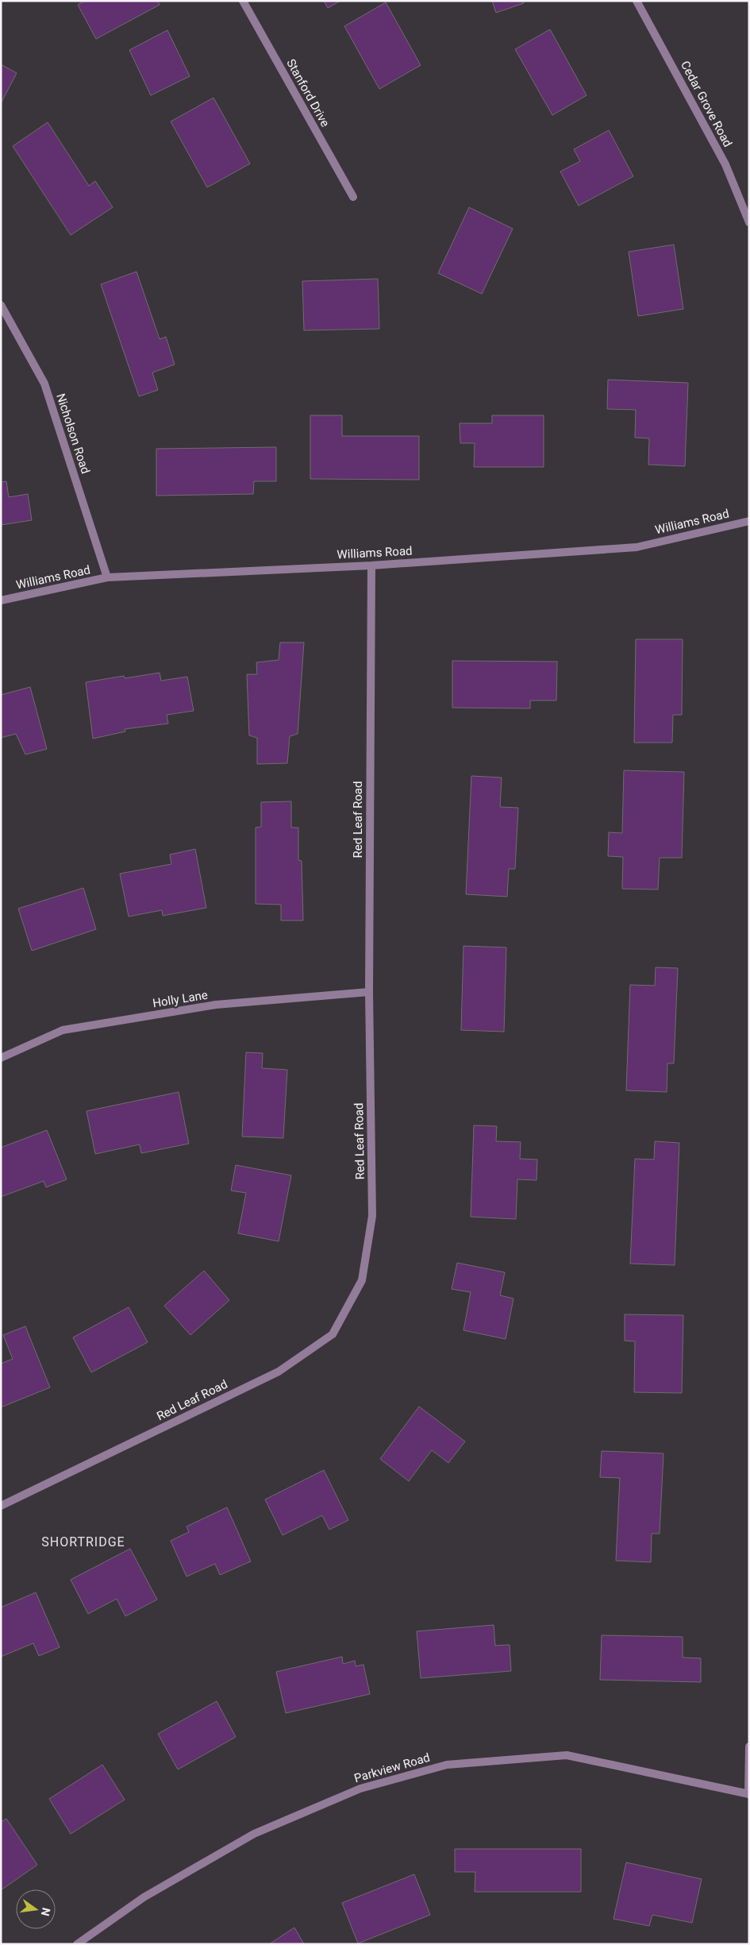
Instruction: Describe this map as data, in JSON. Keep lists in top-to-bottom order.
{
  "streets": {
    "street": [
      "Stanford Drive",
      "Cedar Grove Road",
      "Nicholson Road",
      "Williams Road",
      "Red Leaf Road",
      "Holly Lane",
      "Parkview Road"
    ]
  },
  "crossings": [
    ["Nicholson Road", "Williams Road"],
    ["Williams Road", "Red Leaf Road"],
    ["Red Leaf Road", "Holly Lane"]
  ],
  "districts": ["SHORTRIDGE"],
  "north": "right"
}
